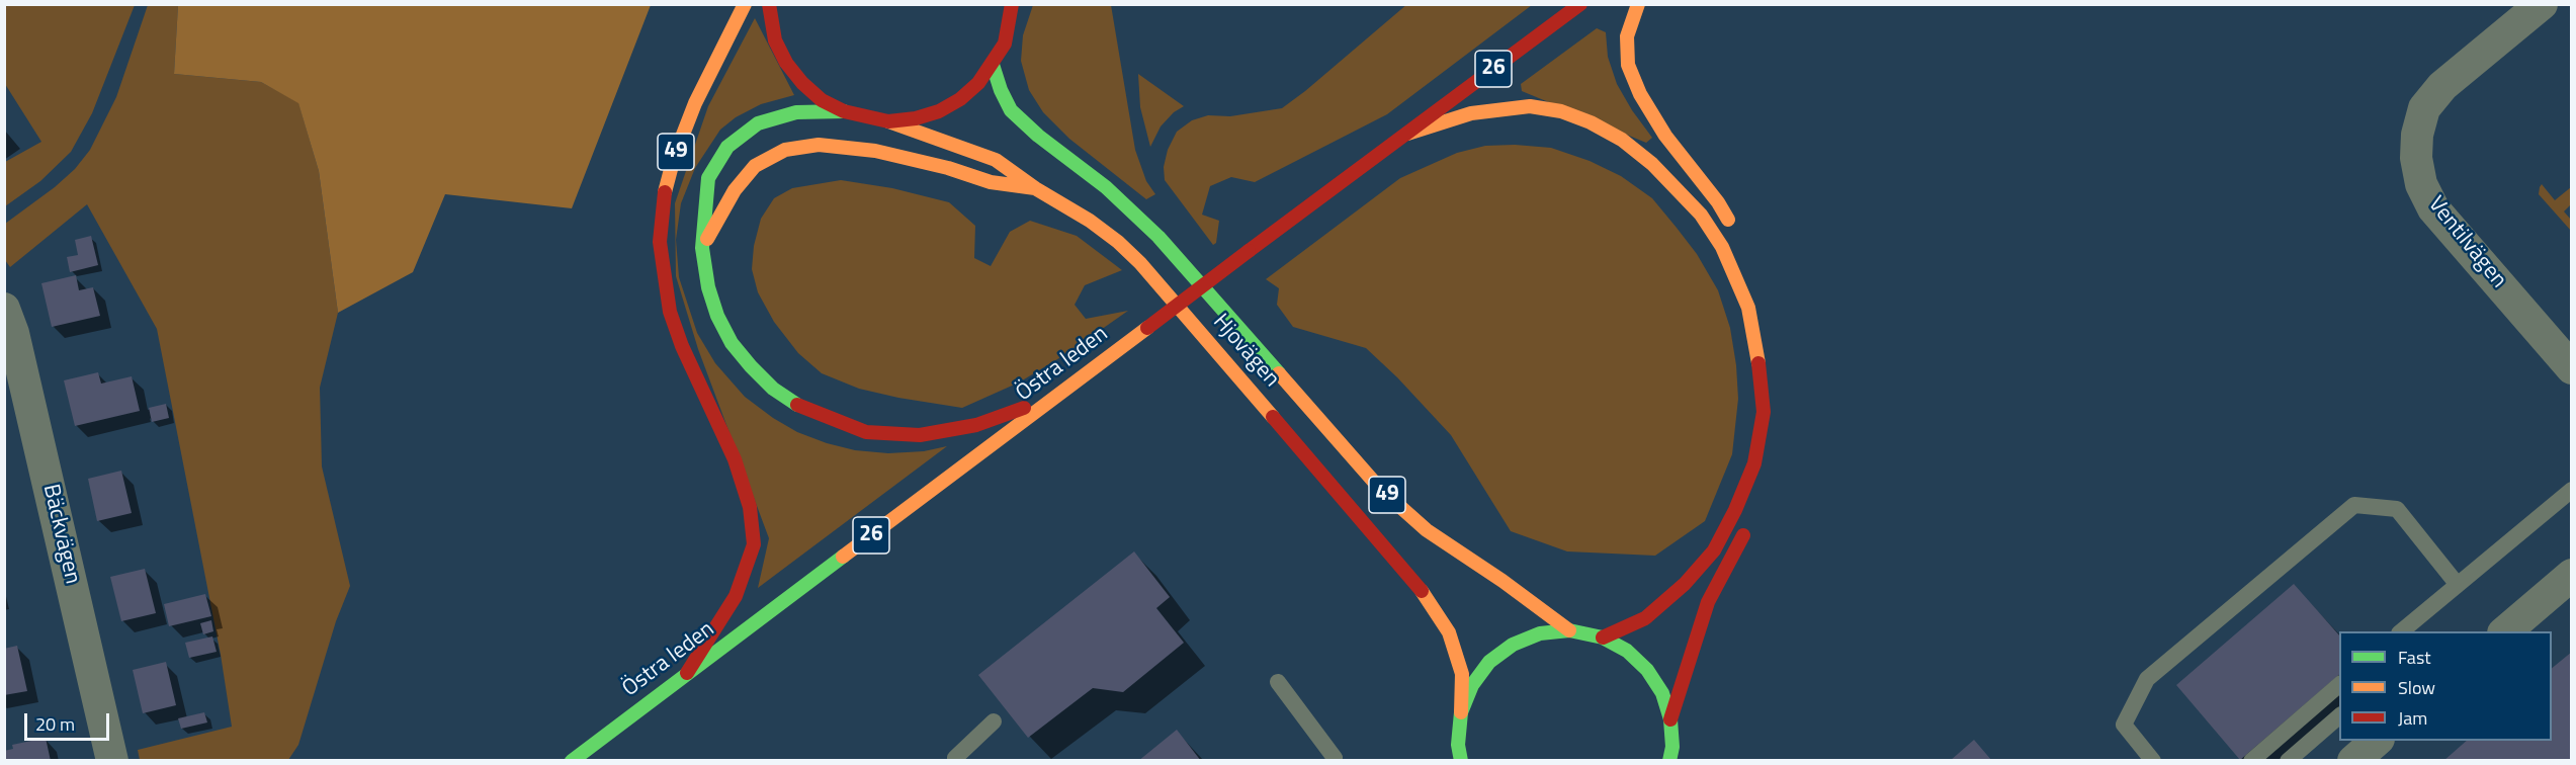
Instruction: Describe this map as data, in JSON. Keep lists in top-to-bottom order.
{
  "streets": {
    "main road": [
      "26",
      "49",
      "Hjovägen",
      "Östra leden"
    ],
    "street": ["Ventilvägen", "Bäckvägen"]
  },
  "crossings": [
    ["49", "Hjovägen"],
    ["49", "Östra leden"]
  ],
  "legend": ["Fast", "Slow", "Jam"],
  "scale_bar": "20 m"
}
